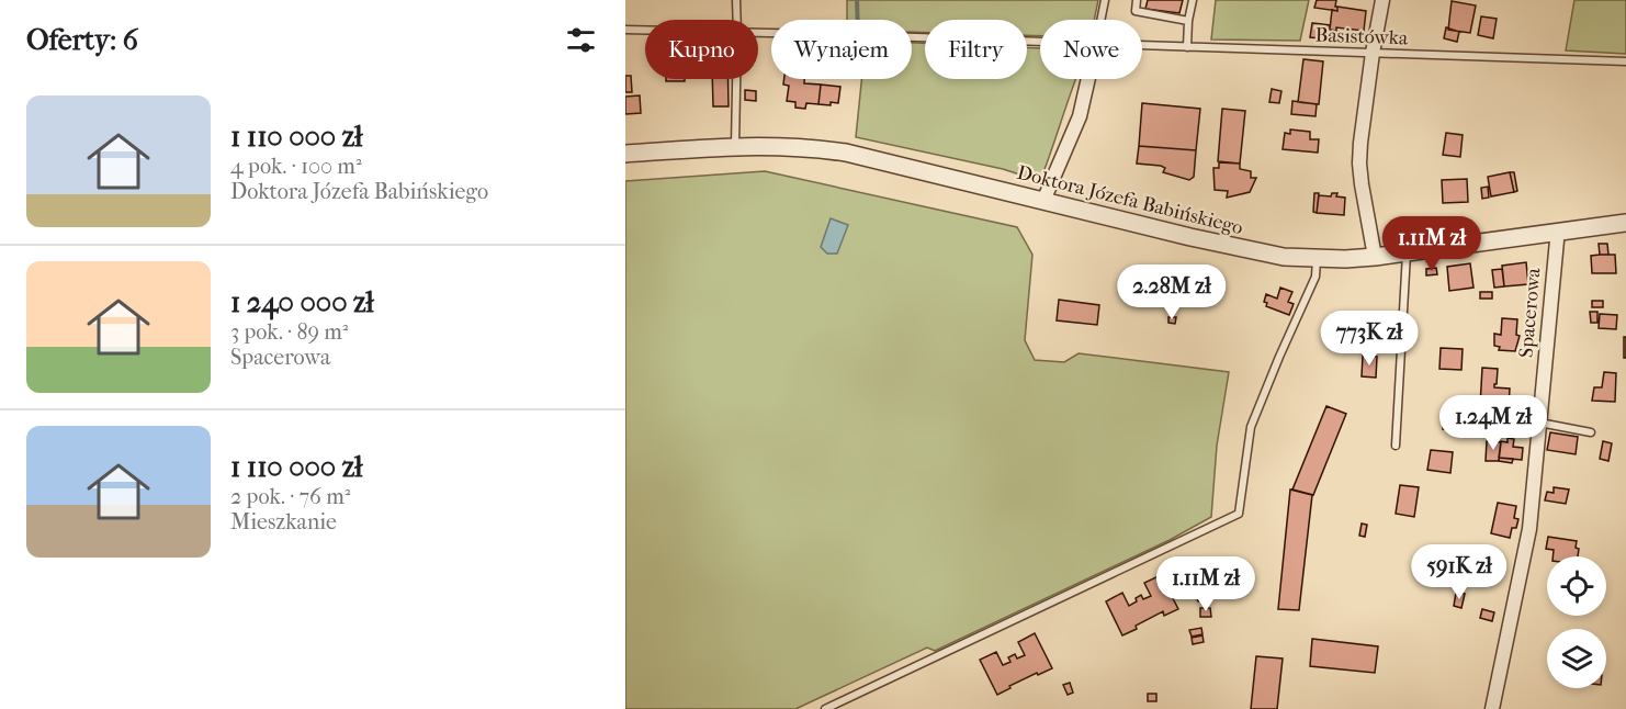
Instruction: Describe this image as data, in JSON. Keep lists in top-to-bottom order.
{
  "streets": {
    "street": ["Doktora Józefa Babińskiego", "Spacerowa"],
    "lane": ["Basistówka"]
  },
  "crossings": [
    ["Doktora Józefa Babińskiego", "Spacerowa"]
  ],
  "page": {
    "heading": "Oferty: 6",
    "chip": [
      "Kupno",
      "Wynajem",
      "Filtry",
      "Nowe"
    ],
    "list": [
      {
        "name": "1 110 000 zł",
        "note": "4 pok. · 100 m² · Doktora Józefa Babińskiego"
      },
      {
        "name": "1 240 000 zł",
        "note": "3 pok. · 89 m² · Spacerowa"
      },
      {
        "name": "1 110 000 zł",
        "note": "2 pok. · 76 m² · Mieszkanie"
      }
    ],
    "price": [
      "1.11M zł",
      "2.28M zł",
      "773K zł",
      "1.24M zł",
      "591K zł",
      "1.11M zł"
    ]
  }
}
